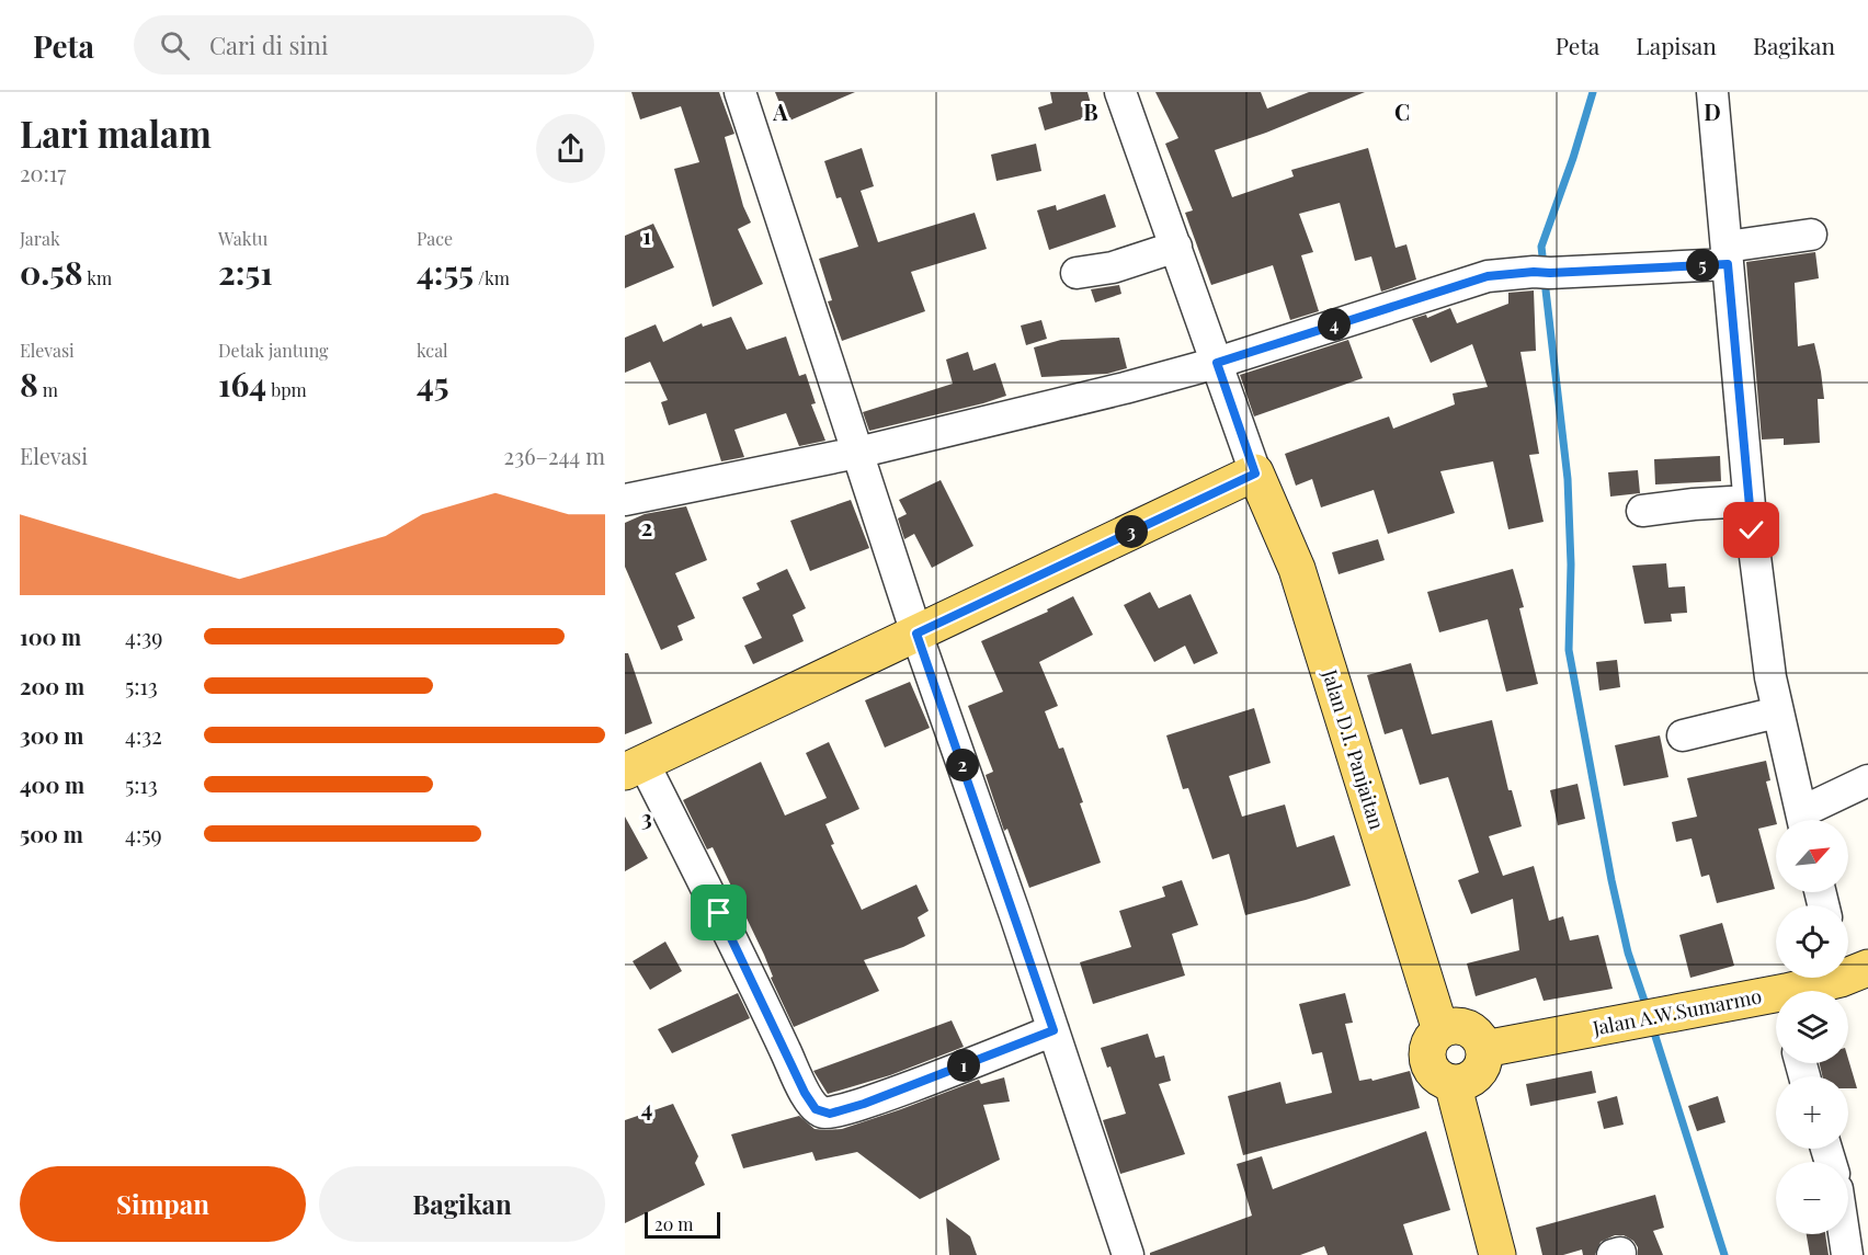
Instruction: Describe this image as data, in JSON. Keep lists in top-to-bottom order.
{
  "streets": {
    "main road": ["Jalan D.I. Panjaitan", "Jalan A.W.Sumarmo"]
  },
  "crossings": [
    ["Jalan D.I. Panjaitan", "Jalan A.W.Sumarmo"]
  ],
  "scale_bar": "20 m",
  "north": "top right",
  "page": {
    "header": "Peta",
    "search": "Cari di sini",
    "nav": ["Peta", "Lapisan", "Bagikan"],
    "heading": ["Lari malam", "20:17"],
    "stats": [
      ["Jarak", "0.58 km"],
      ["Waktu", "2:51"],
      ["Pace", "4:55 /km"],
      ["Elevasi", "8 m"],
      ["Detak jantung", "164 bpm"],
      ["kcal", "45"]
    ],
    "pins": [
      "5",
      "4",
      "3",
      "2",
      "1"
    ],
    "chart": ["Elevasi", "236–244 m"],
    "list": [
      {
        "name": "100 m",
        "note": "4:39"
      },
      {
        "name": "200 m",
        "note": "5:13"
      },
      {
        "name": "300 m",
        "note": "4:32"
      },
      {
        "name": "400 m",
        "note": "5:13"
      },
      {
        "name": "500 m",
        "note": "4:59"
      }
    ],
    "map_buttons": ["+", "−"],
    "buttons": ["Simpan", "Bagikan"],
    "scale": "20 m"
  },
  "grid": {
    "columns": [
      "A",
      "B",
      "C",
      "D"
    ],
    "rows": [
      "1",
      "2",
      "3",
      "4"
    ]
  }
}
